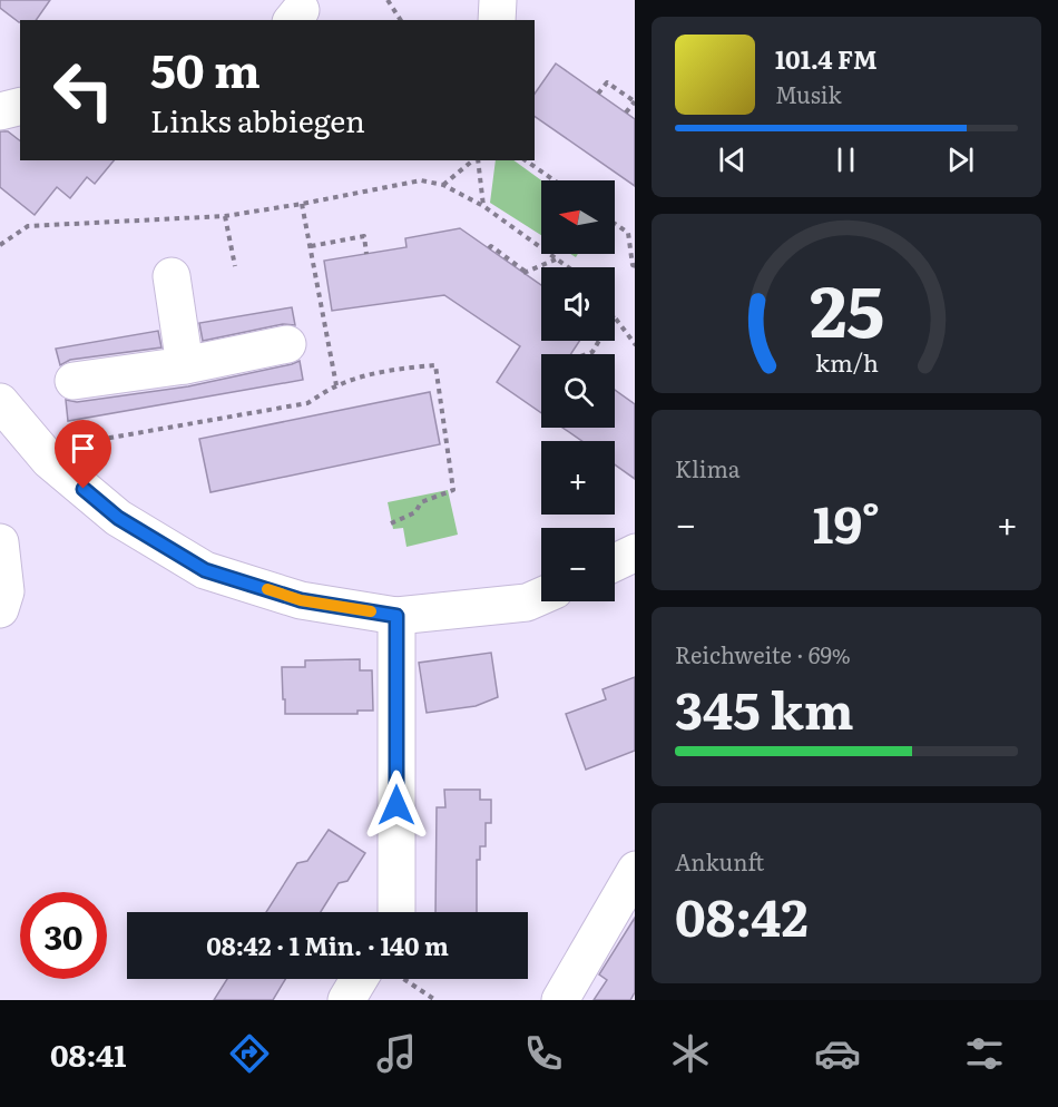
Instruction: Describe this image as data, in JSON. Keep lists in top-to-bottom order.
{
  "north": "left",
  "page": {
    "turn": ["50 m", "Links abbiegen"],
    "song": ["101.4 FM", "Musik"],
    "map_buttons": ["+", "−"],
    "tile": [
      "Klima",
      ["Reichweite · 69%", "345 km"],
      ["Ankunft", "08:42"]
    ],
    "heat": ["−", "19°", "+"],
    "limit": "30",
    "trip": "08:42 · 1 Min. · 140 m",
    "tabs": "08:41",
    "gauge": ["25", "km/h"]
  }
}
